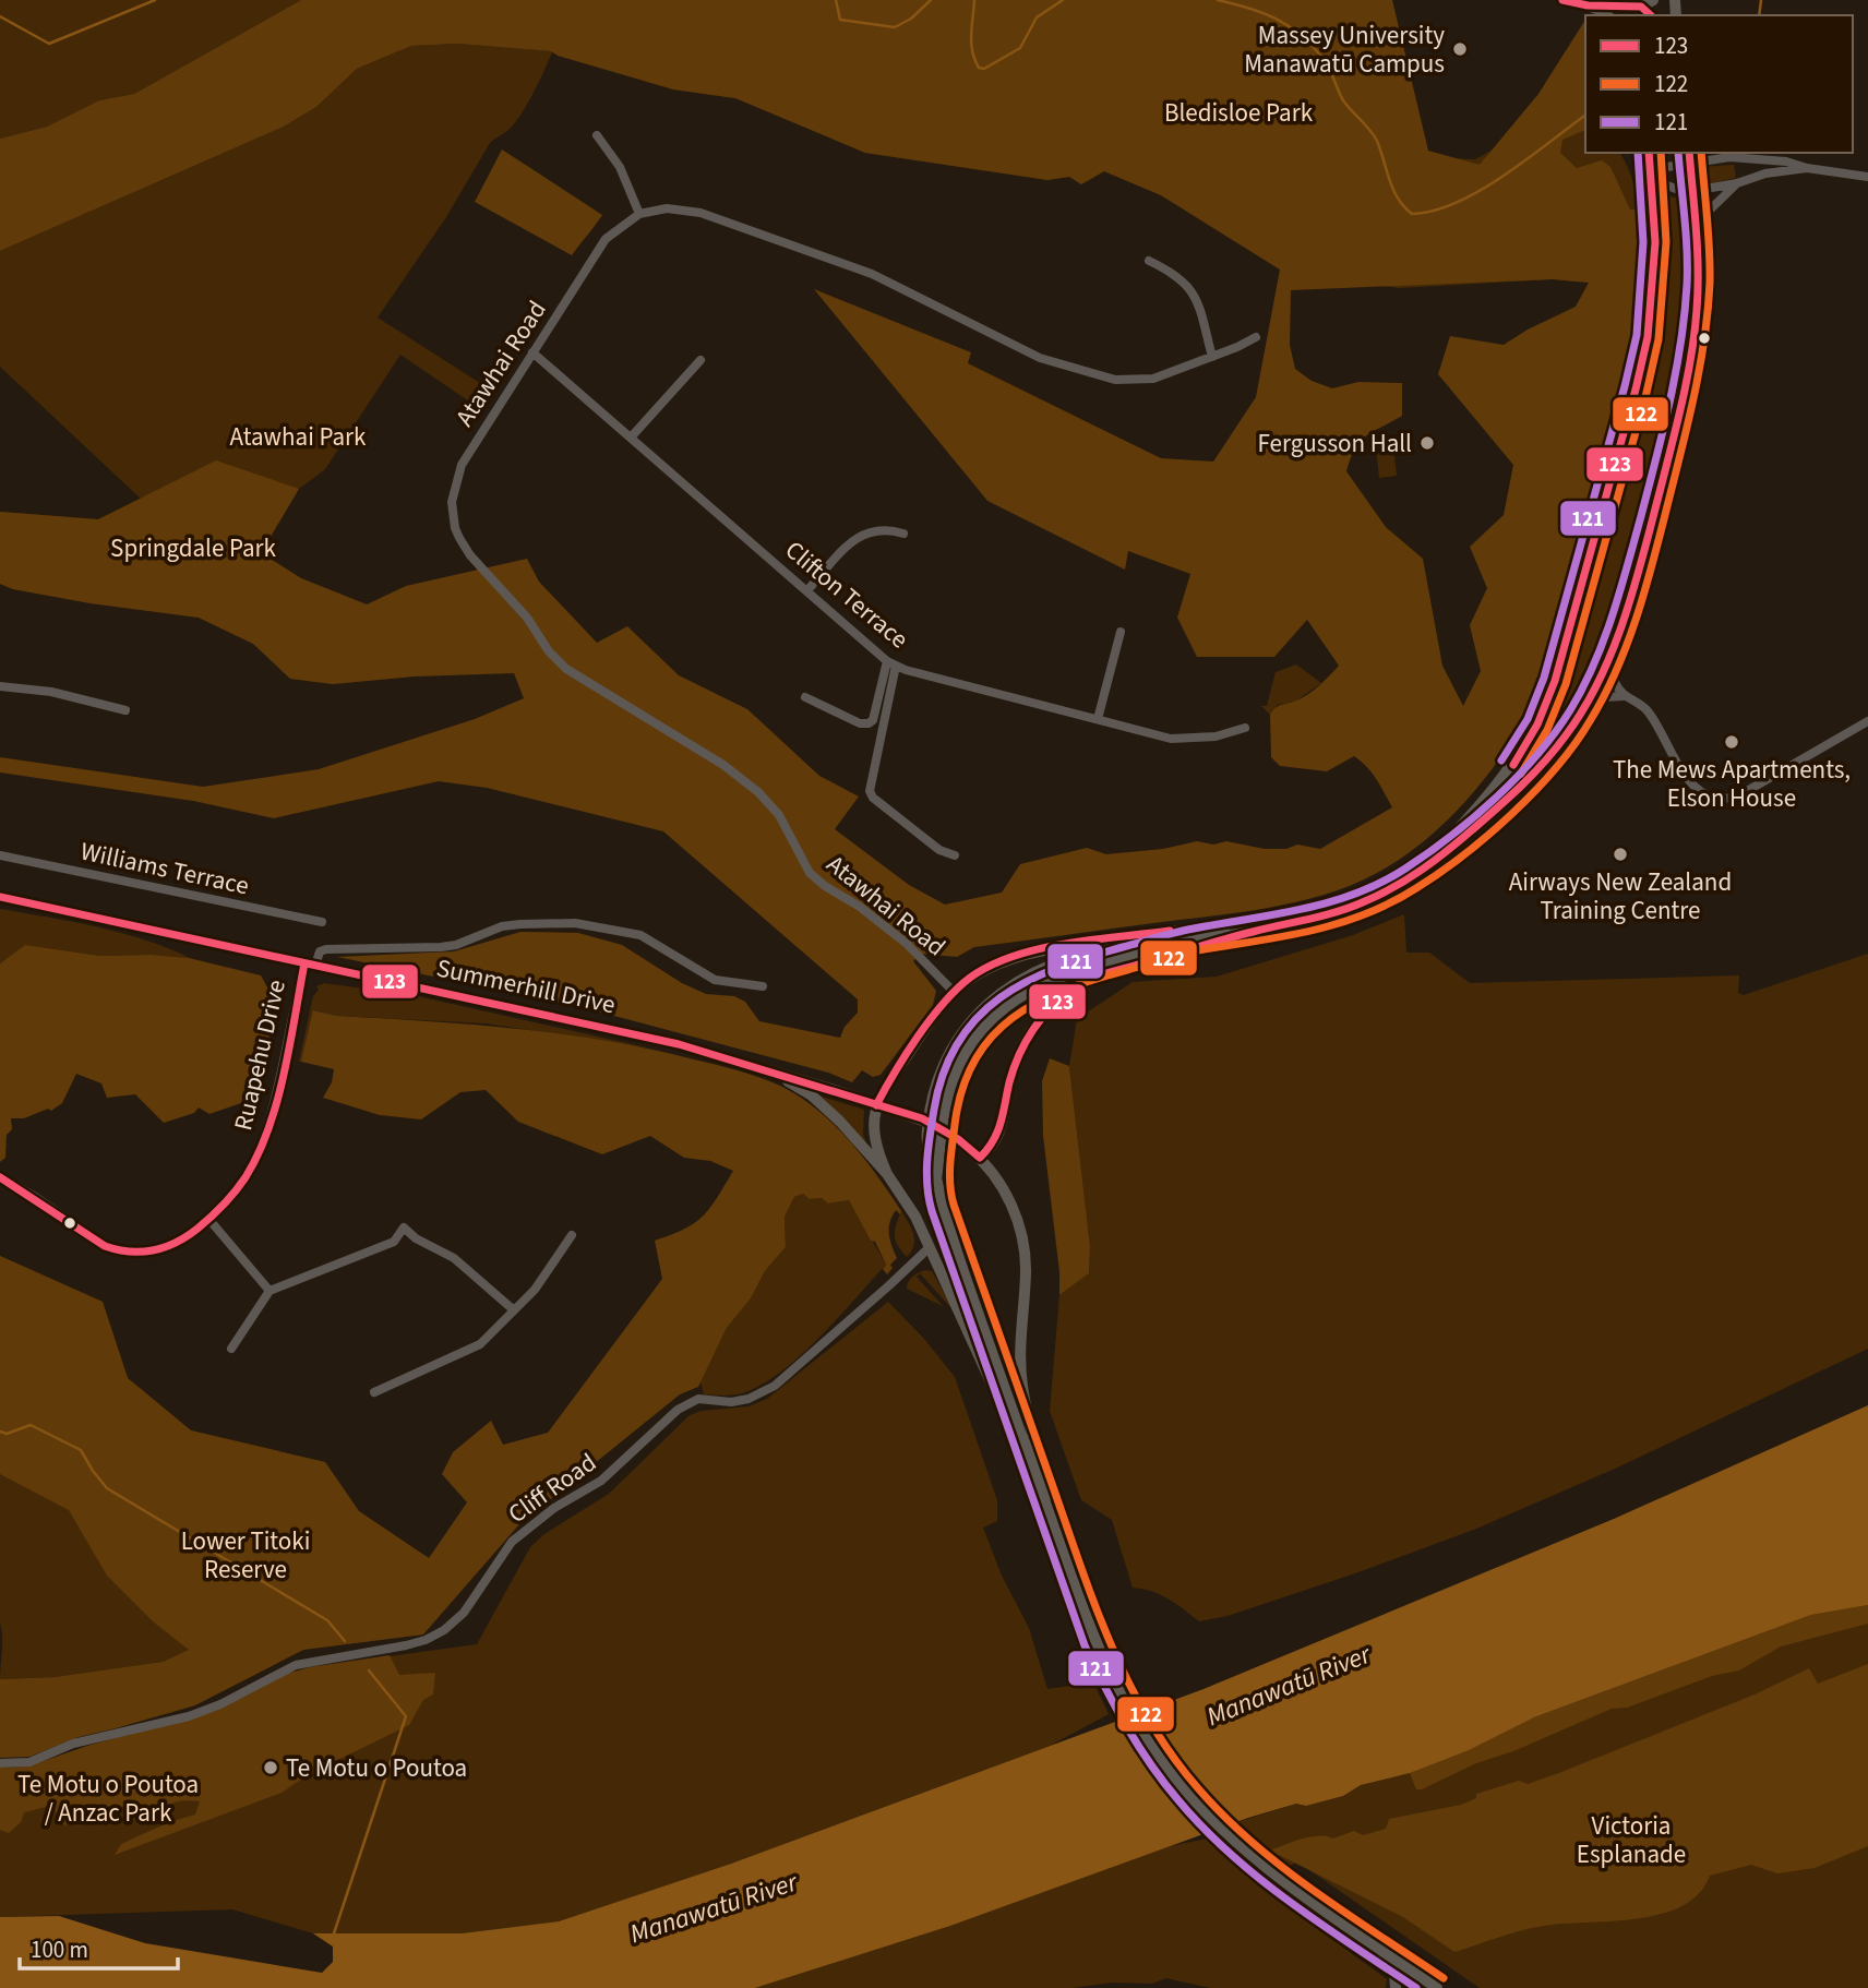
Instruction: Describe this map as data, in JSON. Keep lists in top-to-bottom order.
{
  "streets": {
    "main road": ["Summerhill Drive", "Ruapehu Drive"],
    "street": [
      "Atawhai Road",
      "Clifton Terrace",
      "Williams Terrace",
      "Cliff Road"
    ]
  },
  "crossings": [
    ["Atawhai Road", "Clifton Terrace"],
    ["Summerhill Drive", "Ruapehu Drive"]
  ],
  "water": ["Manawatū River"],
  "parks": [
    "Bledisloe Park",
    "Atawhai Park",
    "Springdale Park",
    "Lower Titoki Reserve",
    "Te Motu o Poutoa / Anzac Park",
    "Victoria Esplanade"
  ],
  "places": [
    "Massey University Manawatū Campus",
    "Fergusson Hall",
    "The Mews Apartments, Elson House",
    "Airways New Zealand Training Centre",
    "Te Motu o Poutoa"
  ],
  "lines": ["transit line 123", "transit line 122", "transit line 121"],
  "legend": ["123", "122", "121"],
  "scale_bar": "100 m"
}
